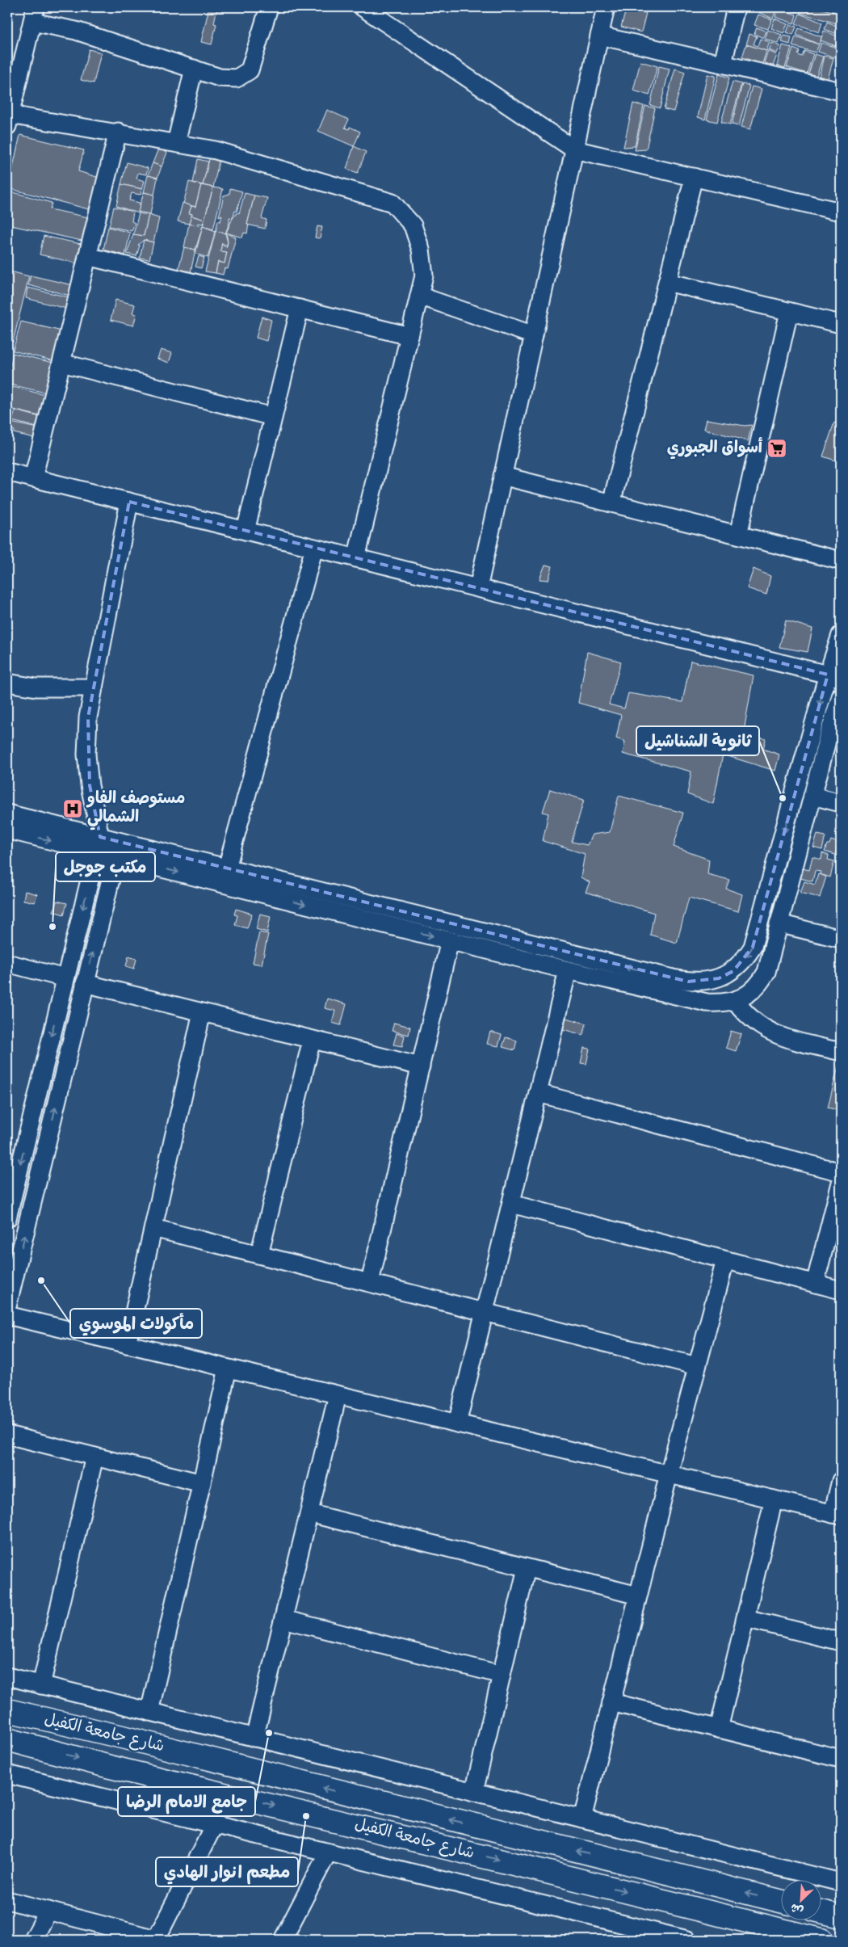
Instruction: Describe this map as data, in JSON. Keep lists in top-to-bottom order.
{
  "streets": {
    "main road": ["شارع جامعة الكفيل"]
  },
  "places": {
    "supermarket": ["أسواق الجبوري"],
    "other": [
      "ثانوية الشناشيل",
      "مكتب جوجل",
      "مأكولات الموسوي",
      "جامع الامام الرضا",
      "مطعم انوار الهادي"
    ],
    "hospital": ["مستوصف الفاو الشمالي"]
  },
  "north": "bottom left"
}
